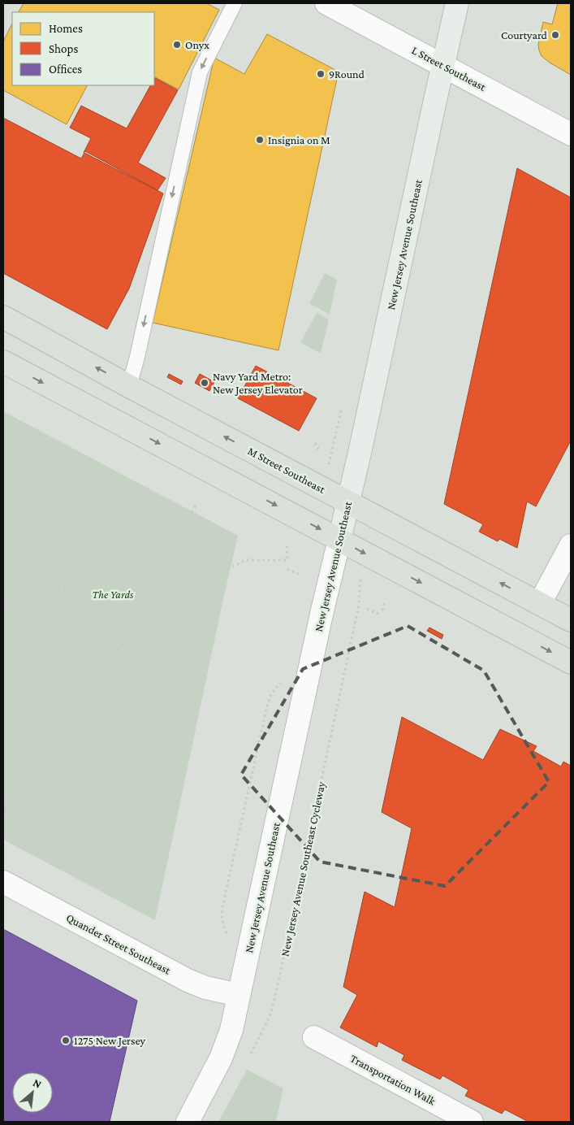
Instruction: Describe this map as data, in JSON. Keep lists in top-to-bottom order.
{
  "streets": {
    "main road": ["New Jersey Avenue Southeast", "M Street Southeast"],
    "street": ["L Street Southeast", "Quander Street Southeast", "Transportation Walk"],
    "path": ["New Jersey Avenue Southeast Cycleway"]
  },
  "crossings": [
    ["L Street Southeast", "New Jersey Avenue Southeast"],
    ["New Jersey Avenue Southeast", "M Street Southeast"],
    ["New Jersey Avenue Southeast", "Quander Street Southeast"]
  ],
  "parks": ["The Yards"],
  "places": [
    "Courtyard",
    "Onyx",
    "9Round",
    "Insignia on M",
    "Navy Yard Metro: New Jersey Elevator",
    "1275 New Jersey"
  ],
  "legend": ["Homes", "Shops", "Offices"],
  "north": "top right"
}
